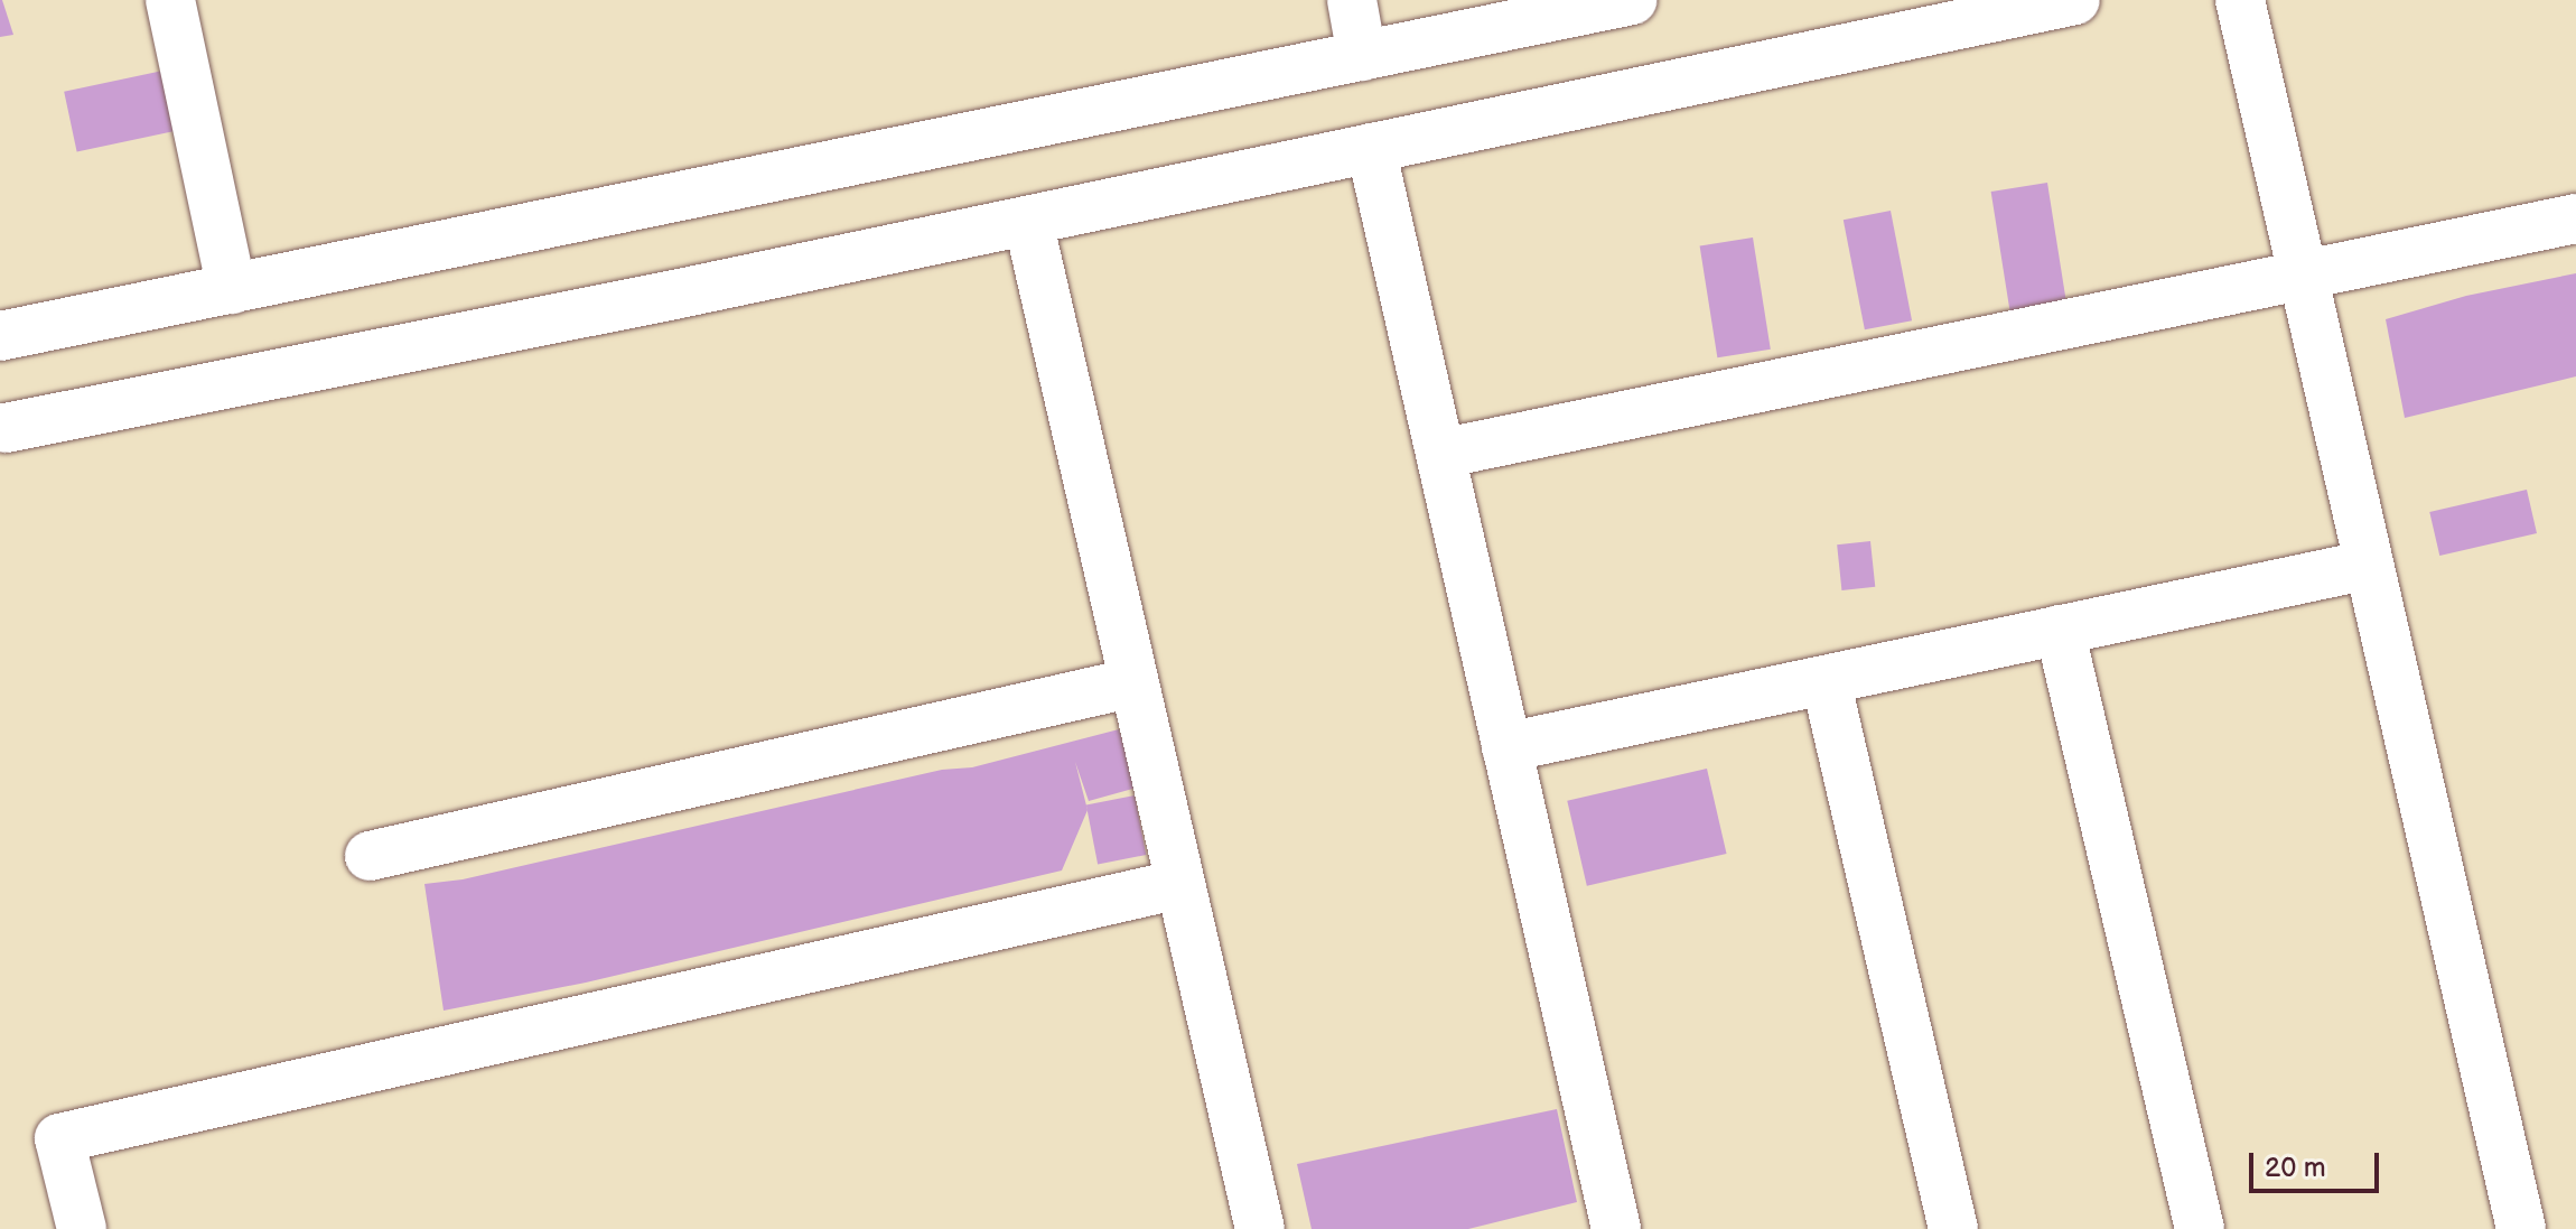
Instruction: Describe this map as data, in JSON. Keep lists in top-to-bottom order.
{
  "scale_bar": "20 m"
}
